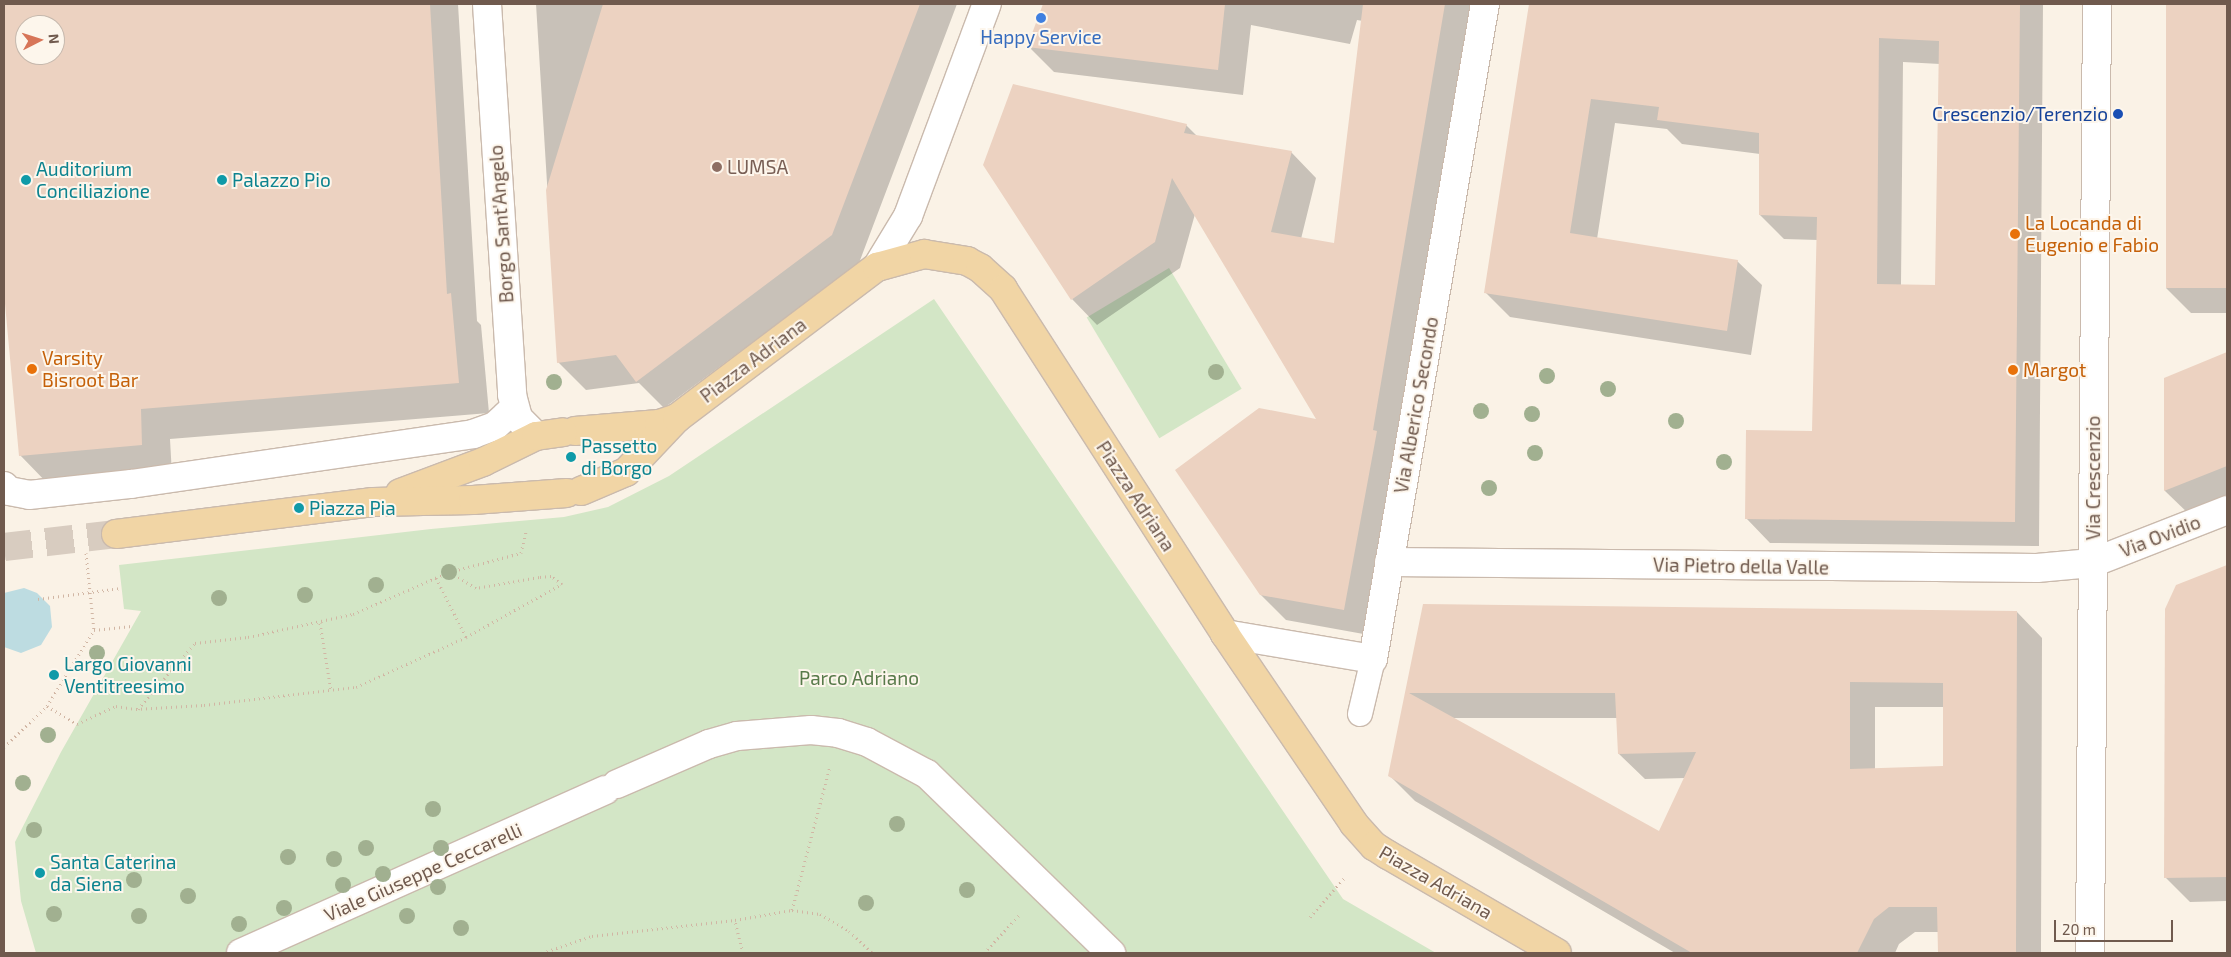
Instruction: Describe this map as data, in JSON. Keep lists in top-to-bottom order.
{
  "streets": {
    "main road": ["Piazza Adriana"],
    "street": [
      "Borgo Sant'Angelo",
      "Via Alberico Secondo",
      "Via Crescenzio",
      "Via Ovidio",
      "Via Pietro della Valle",
      "Viale Giuseppe Ceccarelli"
    ]
  },
  "crossings": [
    ["Borgo Sant'Angelo", "Piazza Adriana"],
    ["Via Alberico Secondo", "Via Pietro della Valle"],
    ["Via Crescenzio", "Via Ovidio"],
    ["Via Crescenzio", "Via Pietro della Valle"],
    ["Via Ovidio", "Via Pietro della Valle"]
  ],
  "parks": ["Parco Adriano"],
  "places": [
    "Happy Service",
    "Crescenzio/Terenzio",
    "LUMSA",
    "Auditorium Conciliazione",
    "Palazzo Pio",
    "La Locanda di Eugenio e Fabio",
    "Varsity Bisroot Bar",
    "Margot",
    "Passetto di Borgo",
    "Piazza Pia",
    "Largo Giovanni Ventitreesimo",
    "Santa Caterina da Siena"
  ],
  "scale_bar": "20 m",
  "north": "right"
}
